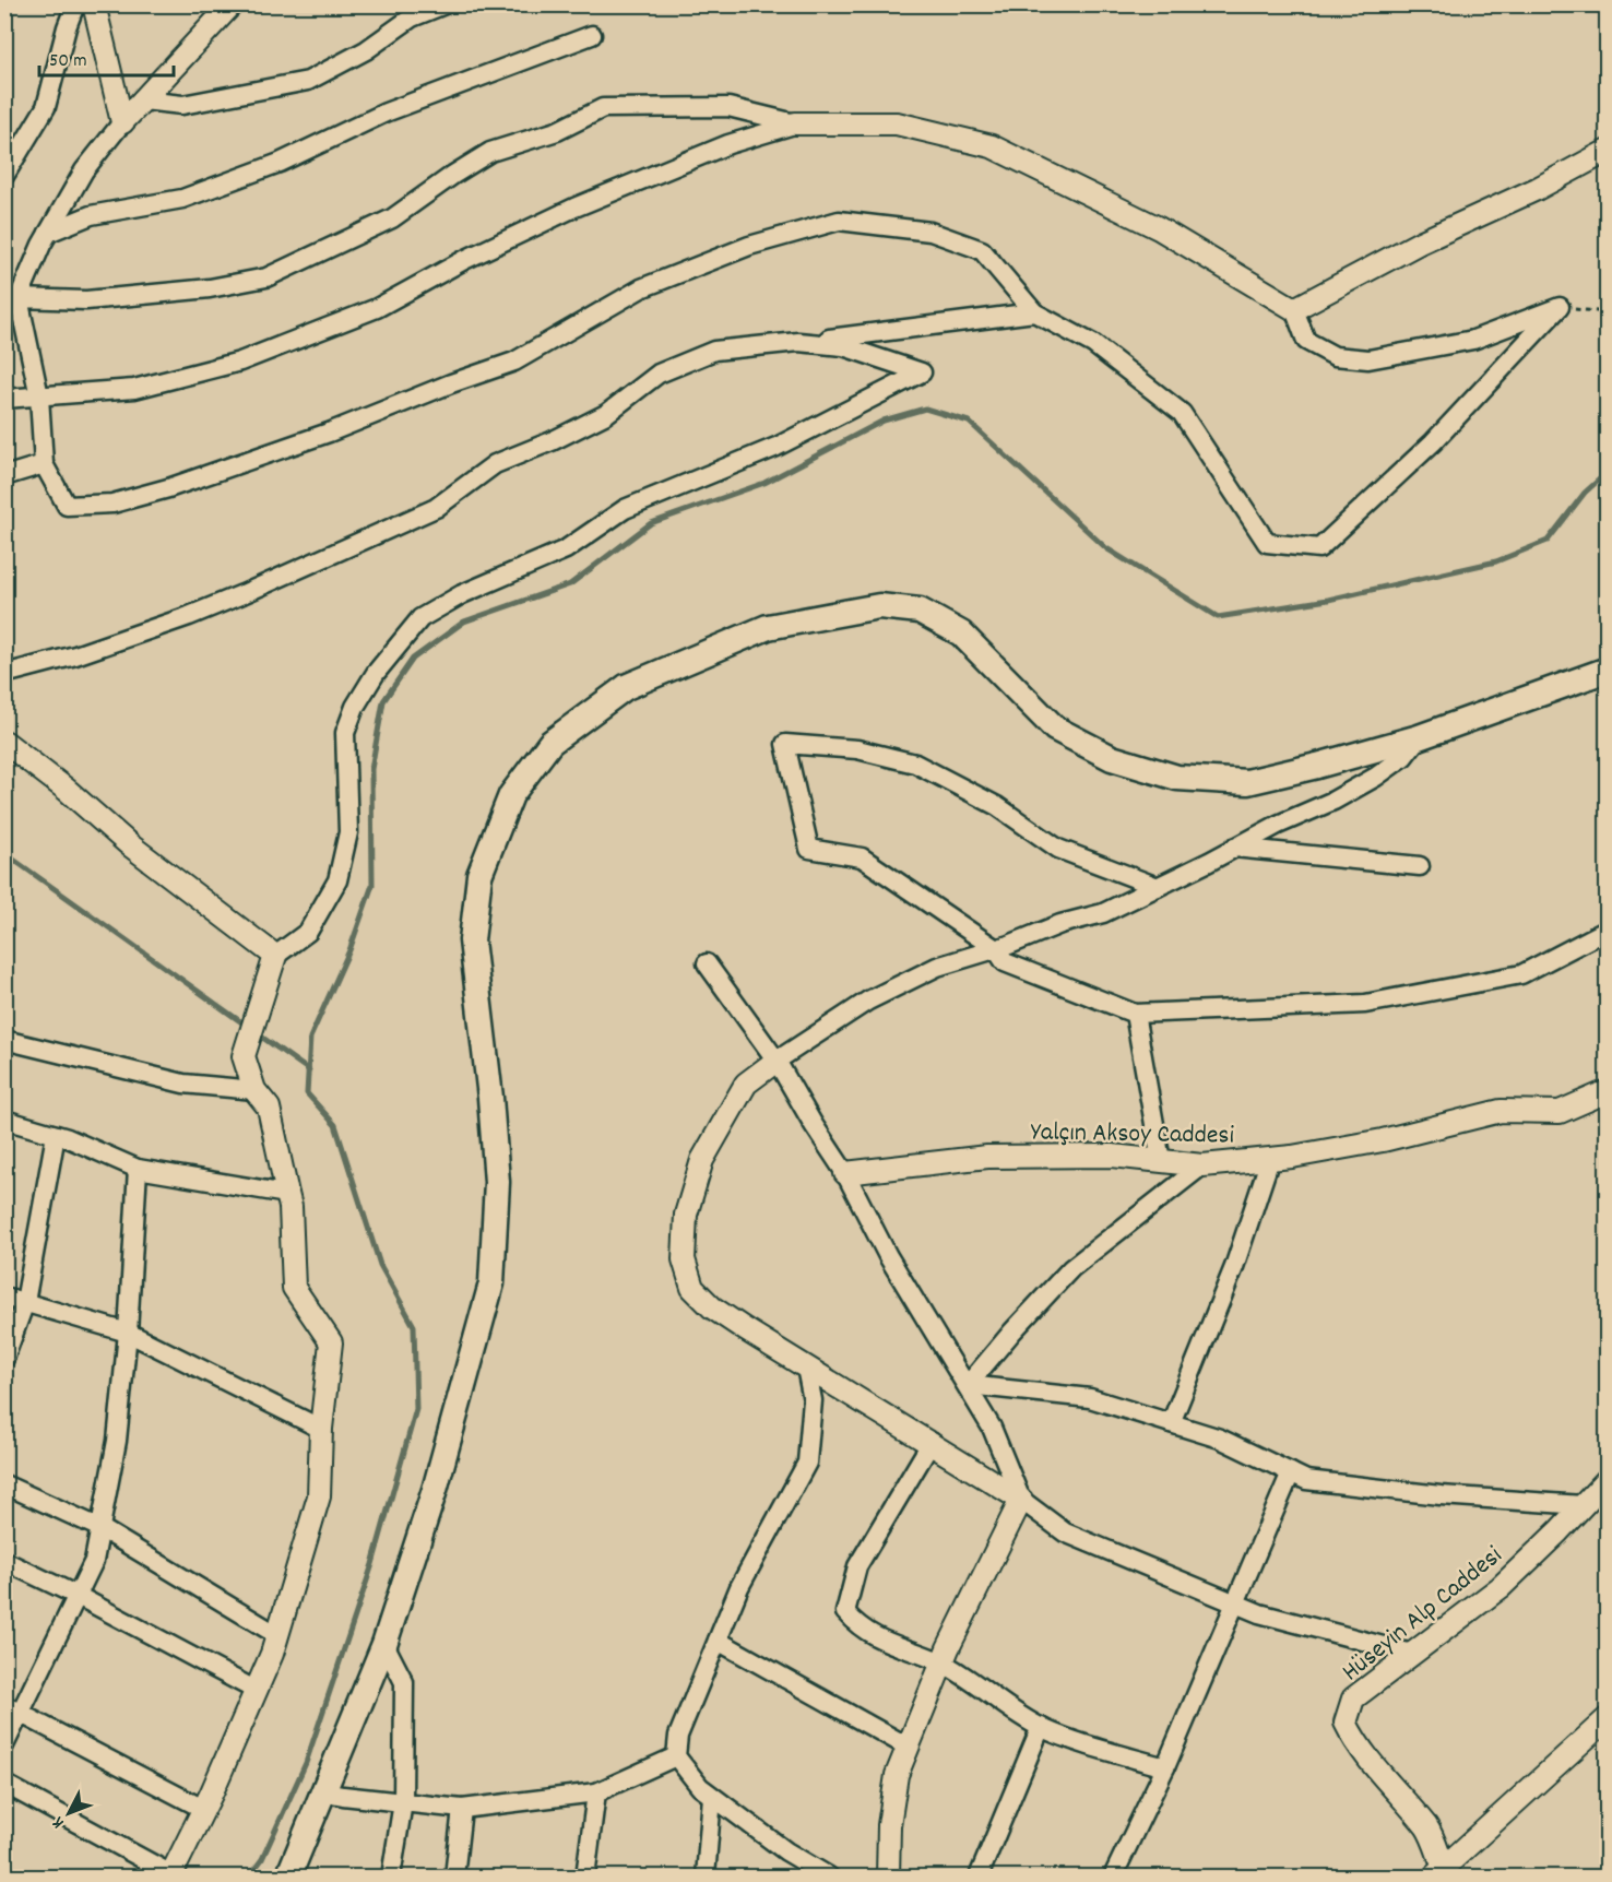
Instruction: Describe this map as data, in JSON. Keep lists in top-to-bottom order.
{
  "streets": {
    "street": ["Yalçın Aksoy Caddesi", "Hüseyin Alp Caddesi"]
  },
  "scale_bar": "50 m",
  "north": "bottom left"
}
